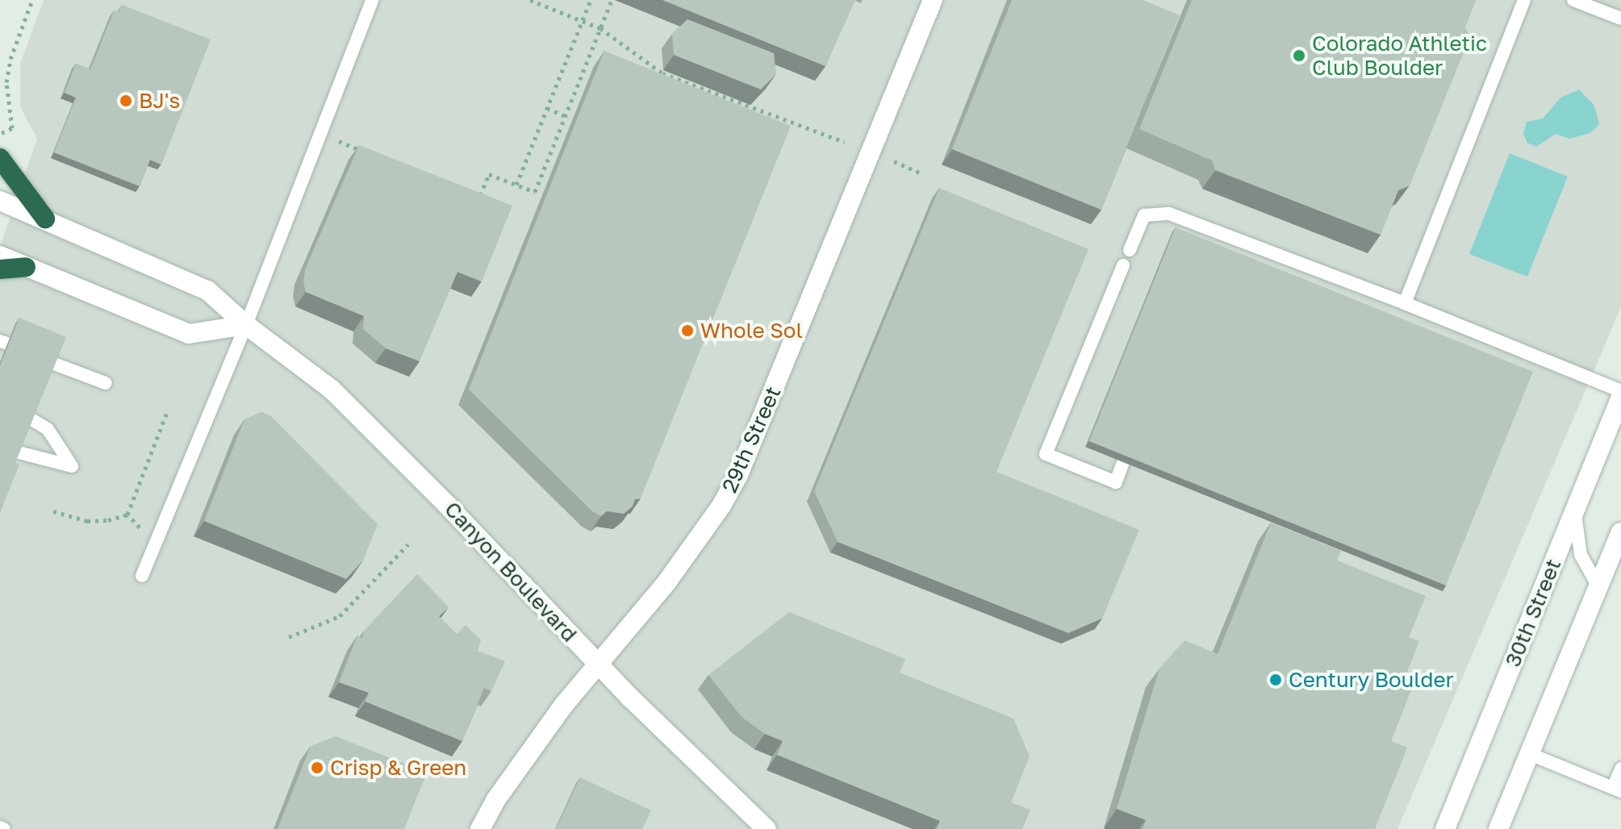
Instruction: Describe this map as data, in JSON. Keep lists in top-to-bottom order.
{
  "streets": {
    "street": ["29th Street", "Canyon Boulevard", "30th Street"]
  },
  "crossings": [
    ["29th Street", "Canyon Boulevard"]
  ],
  "places": [
    "Colorado Athletic Club Boulder",
    "BJ's",
    "Whole Sol",
    "Century Boulder",
    "Crisp & Green"
  ]
}
